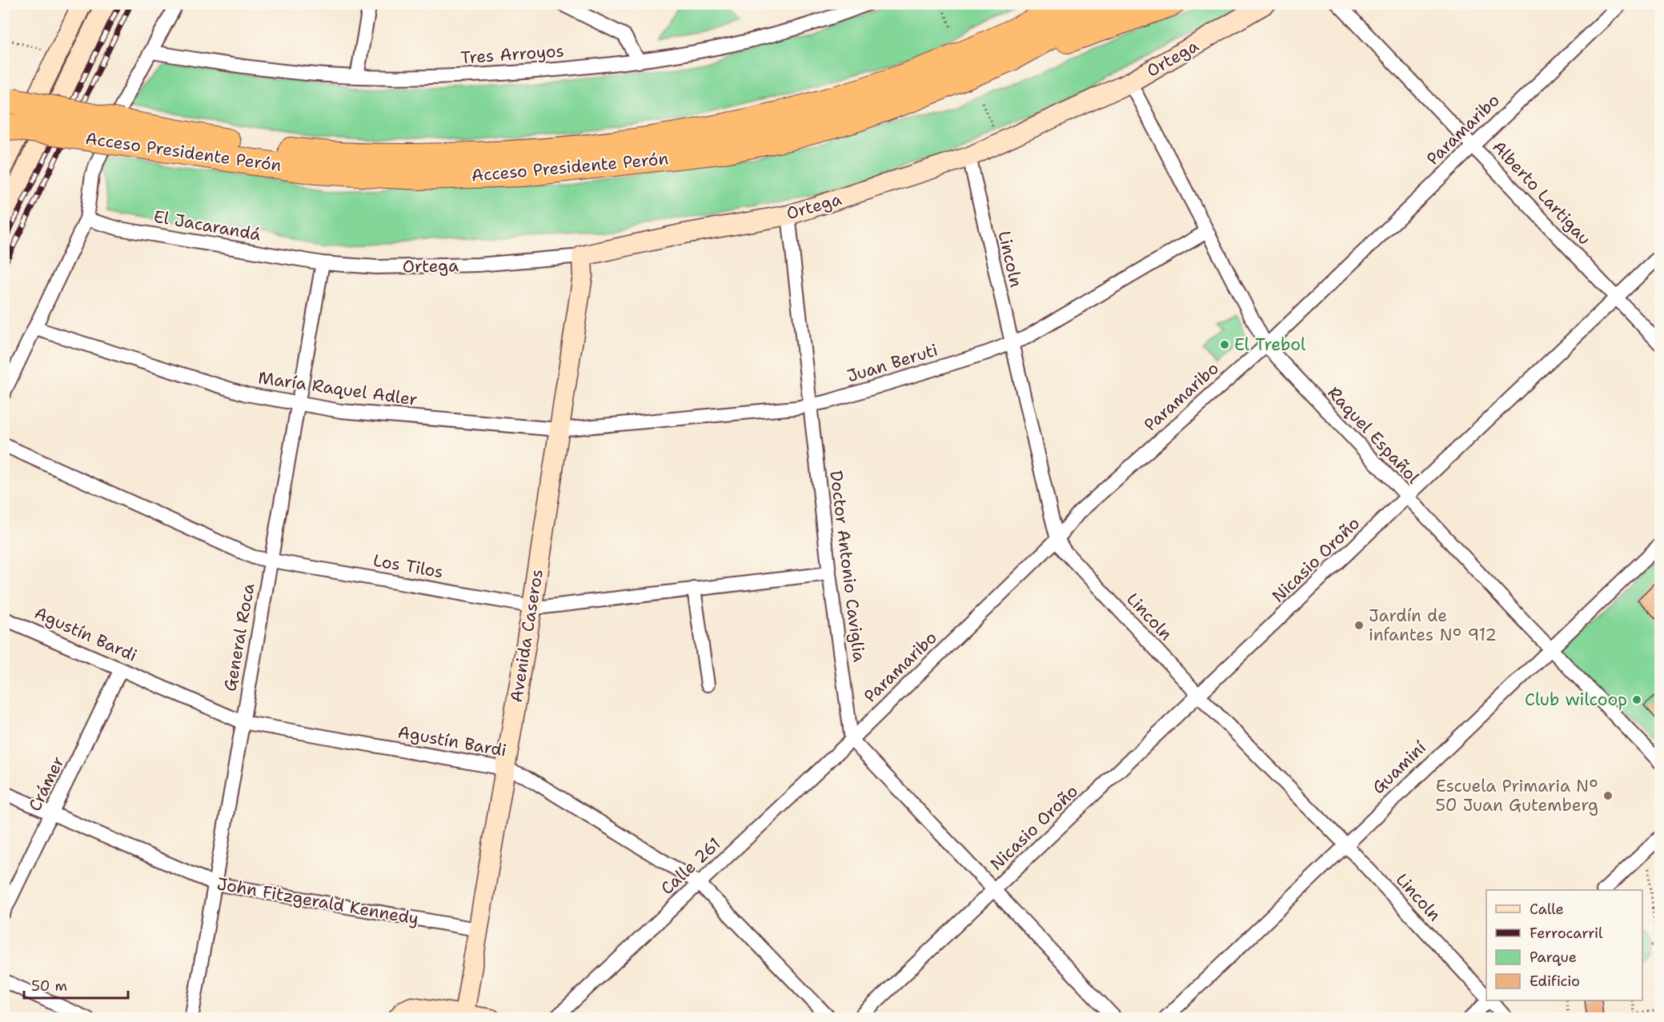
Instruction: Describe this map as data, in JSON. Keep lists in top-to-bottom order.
{
  "streets": {
    "highway": ["Acceso Presidente Perón"],
    "street": [
      "Tres Arroyos",
      "Ortega",
      "Paramaribo",
      "Alberto Lartigau",
      "El Jacarandá",
      "Lincoln",
      "Juan Beruti",
      "María Raquel Adler",
      "Raquel Español",
      "Nicasio Oroño",
      "Los Tilos",
      "Doctor Antonio Caviglia",
      "Agustín Bardi",
      "Avenida Caseros",
      "General Roca",
      "Guaminí",
      "Crámer",
      "Calle 261",
      "John Fitzgerald Kennedy"
    ]
  },
  "crossings": [
    ["Ortega", "El Jacarandá"],
    ["Ortega", "Lincoln"],
    ["Ortega", "Raquel Español"],
    ["Ortega", "Doctor Antonio Caviglia"],
    ["Ortega", "Avenida Caseros"],
    ["Ortega", "General Roca"],
    ["Paramaribo", "Alberto Lartigau"],
    ["Paramaribo", "Lincoln"],
    ["Paramaribo", "Raquel Español"],
    ["Paramaribo", "Doctor Antonio Caviglia"],
    ["Paramaribo", "Calle 261"],
    ["Alberto Lartigau", "Nicasio Oroño"],
    ["El Jacarandá", "General Roca"],
    ["Lincoln", "Juan Beruti"],
    ["Lincoln", "Nicasio Oroño"],
    ["Lincoln", "Guaminí"],
    ["Juan Beruti", "María Raquel Adler"],
    ["Juan Beruti", "Raquel Español"],
    ["Juan Beruti", "Doctor Antonio Caviglia"],
    ["Juan Beruti", "Avenida Caseros"],
    ["María Raquel Adler", "Avenida Caseros"],
    ["María Raquel Adler", "General Roca"],
    ["Raquel Español", "Nicasio Oroño"],
    ["Raquel Español", "Guaminí"],
    ["Los Tilos", "Doctor Antonio Caviglia"],
    ["Los Tilos", "Avenida Caseros"],
    ["Los Tilos", "General Roca"],
    ["Doctor Antonio Caviglia", "Calle 261"],
    ["Agustín Bardi", "Avenida Caseros"],
    ["Agustín Bardi", "General Roca"],
    ["Agustín Bardi", "Crámer"],
    ["Agustín Bardi", "Calle 261"],
    ["Avenida Caseros", "John Fitzgerald Kennedy"],
    ["General Roca", "John Fitzgerald Kennedy"],
    ["Crámer", "John Fitzgerald Kennedy"]
  ],
  "places": [
    "El Trebol",
    "Jardín de infantes N° 912",
    "Club wilcoop",
    "Escuela Primaria N° 50 Juan Gutemberg"
  ],
  "legend": [
    "Calle",
    "Ferrocarril",
    "Parque",
    "Edificio"
  ],
  "scale_bar": "50 m"
}
